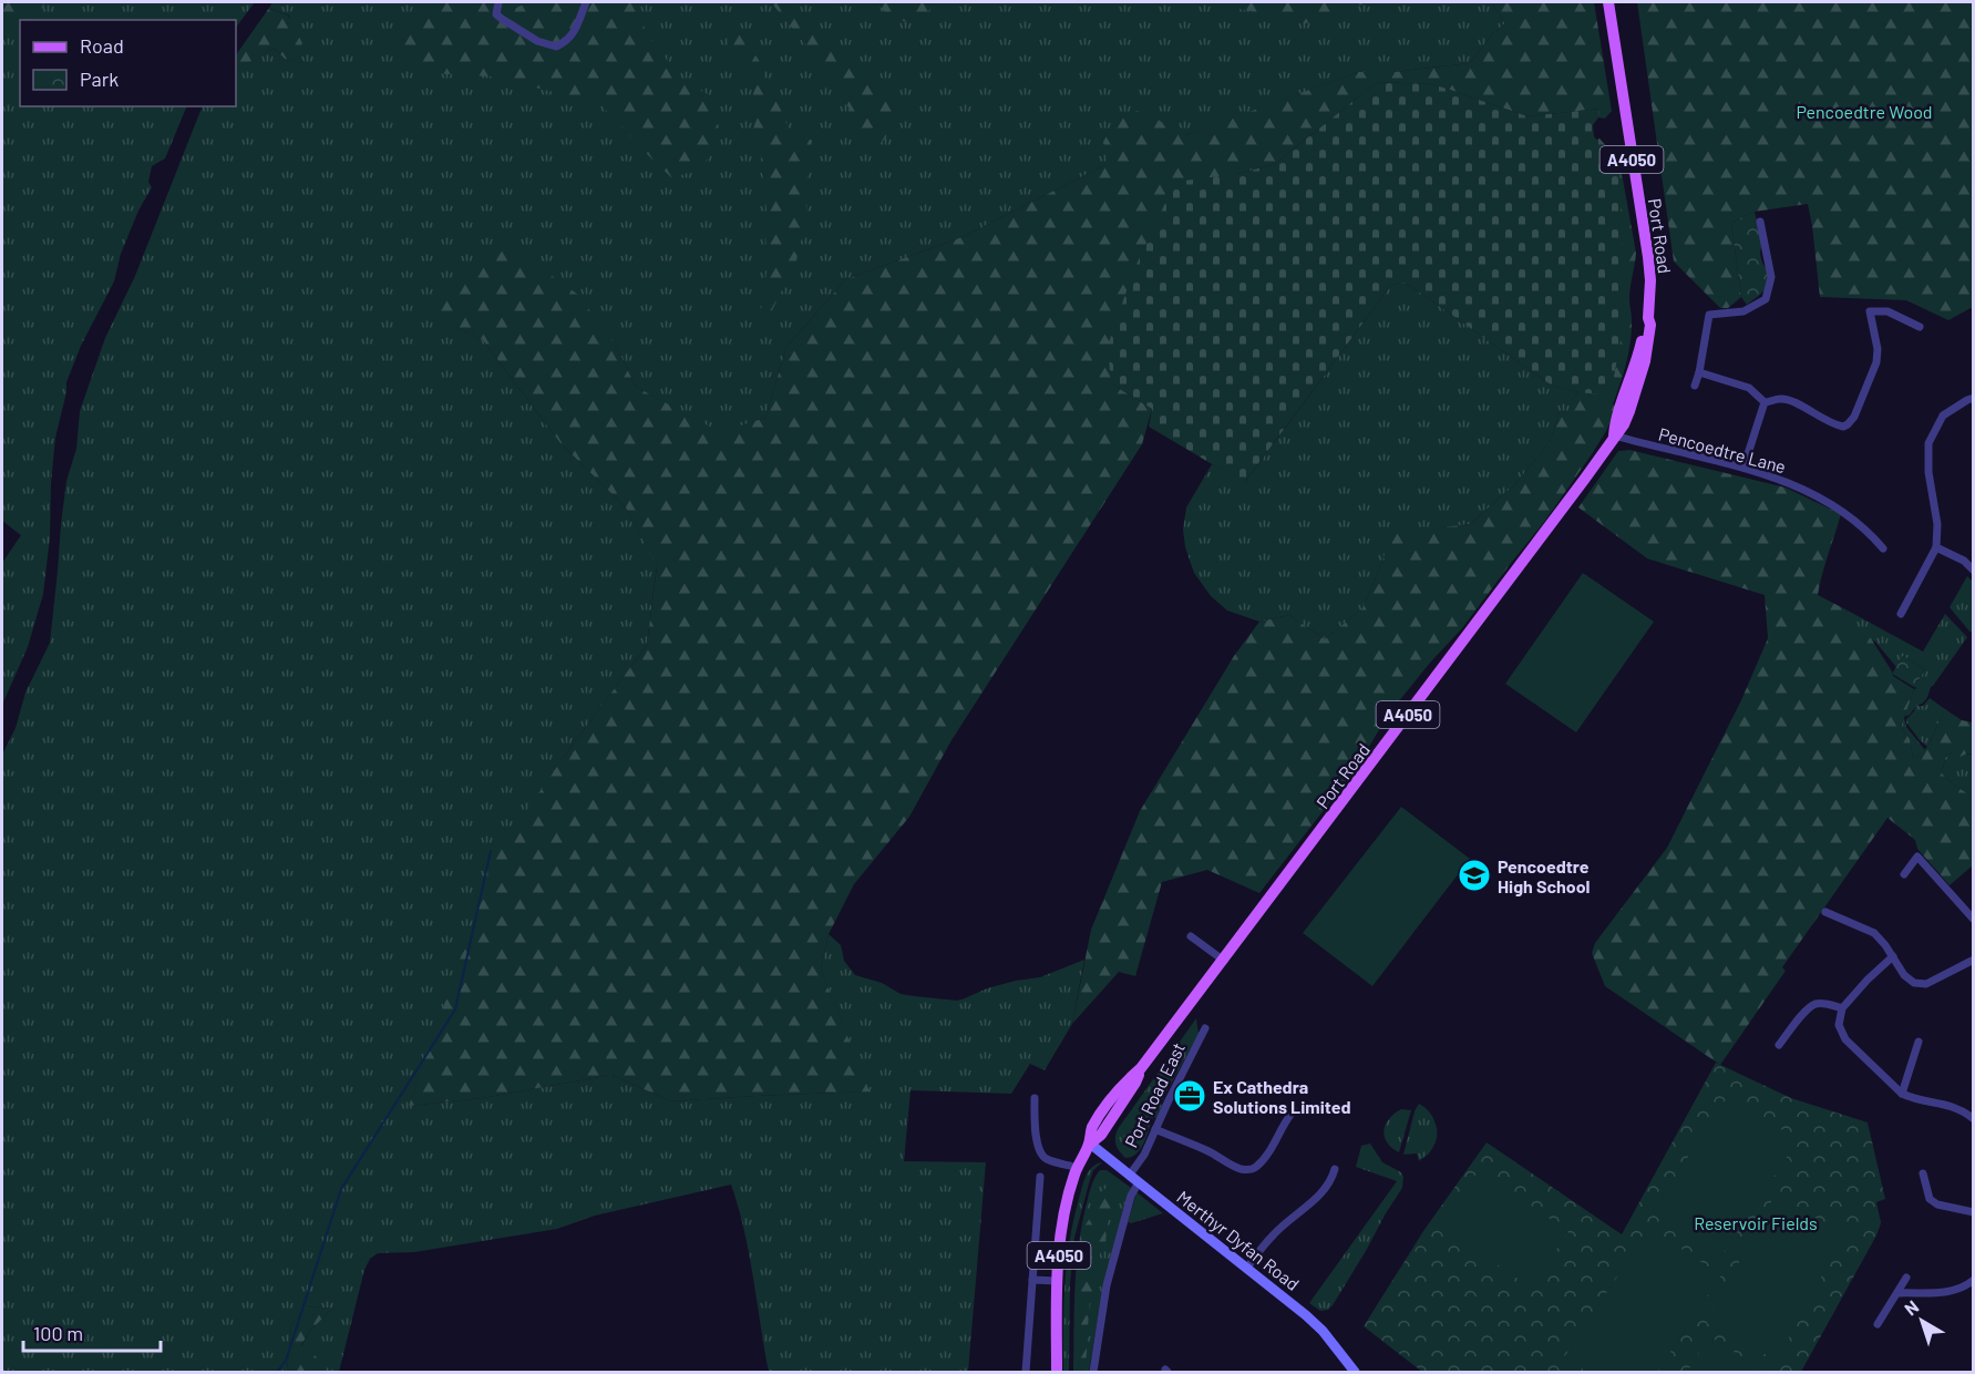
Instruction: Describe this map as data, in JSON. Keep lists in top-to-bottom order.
{
  "streets": {
    "main road": ["A4050", "Port Road"],
    "street": ["Pencoedtre Lane", "Port Road East", "Merthyr Dyfan Road"]
  },
  "crossings": [
    ["A4050", "Port Road"],
    ["A4050", "Merthyr Dyfan Road"],
    ["Port Road", "Pencoedtre Lane"],
    ["Port Road", "Merthyr Dyfan Road"],
    ["Port Road East", "Merthyr Dyfan Road"]
  ],
  "parks": ["Pencoedtre Wood", "Reservoir Fields"],
  "places": {
    "school or university": ["Pencoedtre High School"],
    "office": ["Ex Cathedra Solutions Limited"]
  },
  "legend": ["Road", "Park"],
  "scale_bar": "100 m",
  "north": "top left"
}
